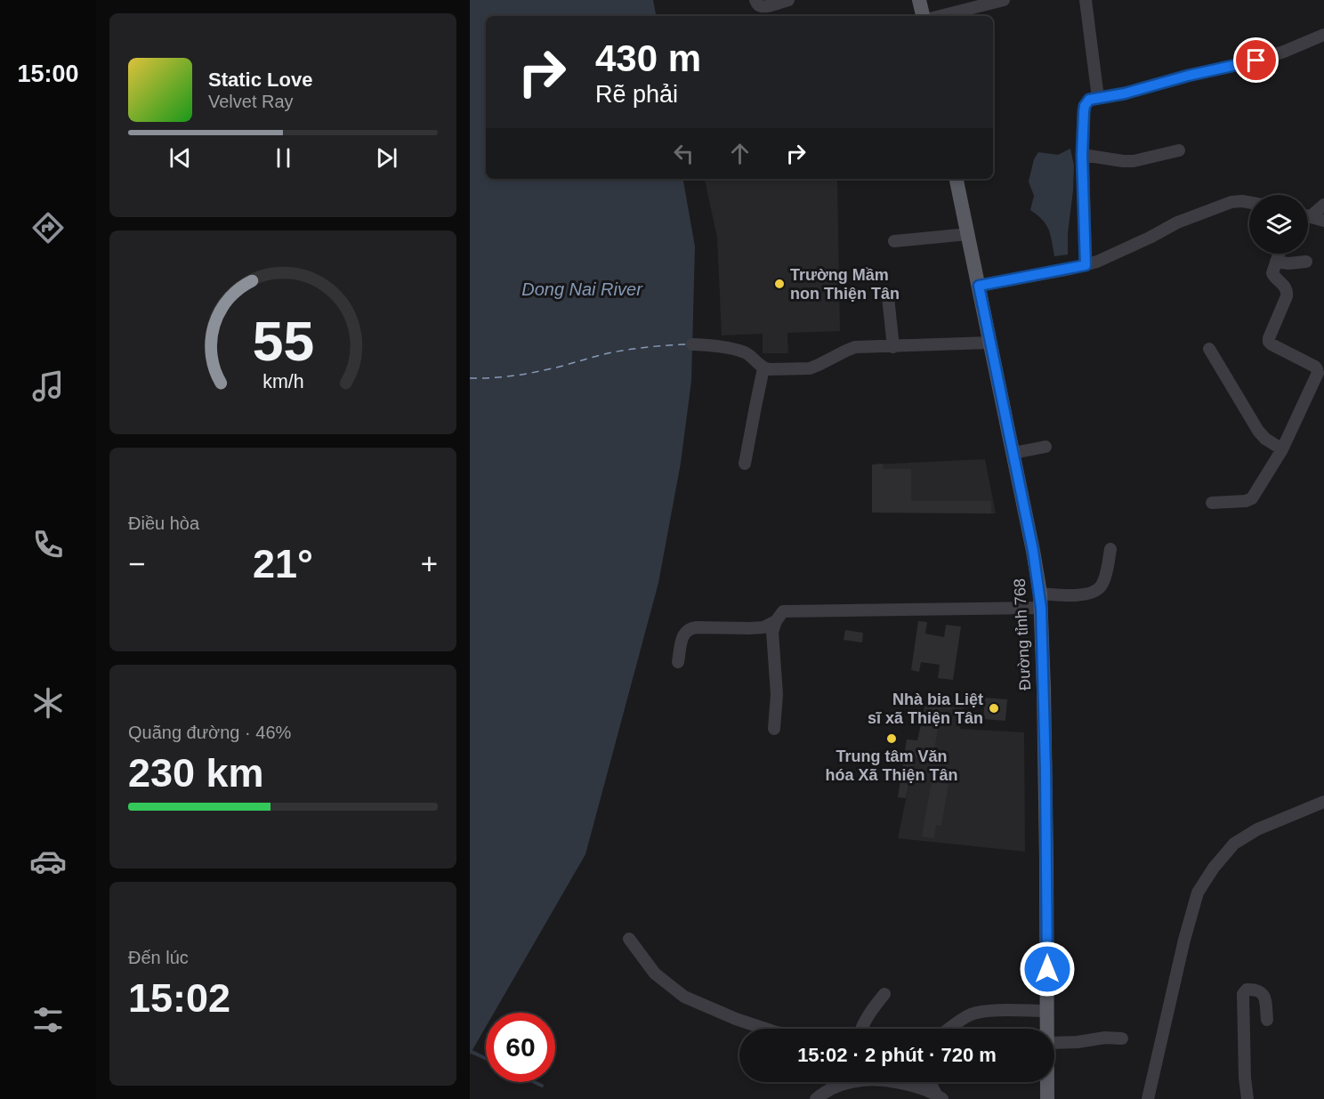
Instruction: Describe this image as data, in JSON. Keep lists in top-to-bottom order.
{
  "streets": {
    "main road": ["Đường tỉnh 768"]
  },
  "water": ["Dong Nai River"],
  "places": ["Trường Mầm non Thiện Tân", "Nhà bia Liệt sĩ xã Thiện Tân", "Trung tâm Văn hóa Xã Thiện Tân"],
  "page": {
    "tabs": "15:00",
    "turn": ["430 m", "Rẽ phải"],
    "song": ["Static Love", "Velvet Ray"],
    "tile": [
      "Điều hòa",
      ["Quãng đường · 46%", "230 km"],
      ["Đến lúc", "15:02"]
    ],
    "heat": ["−", "21°", "+"],
    "limit": "60",
    "trip": "15:02 · 2 phút · 720 m",
    "gauge": ["55", "km/h"]
  }
}
